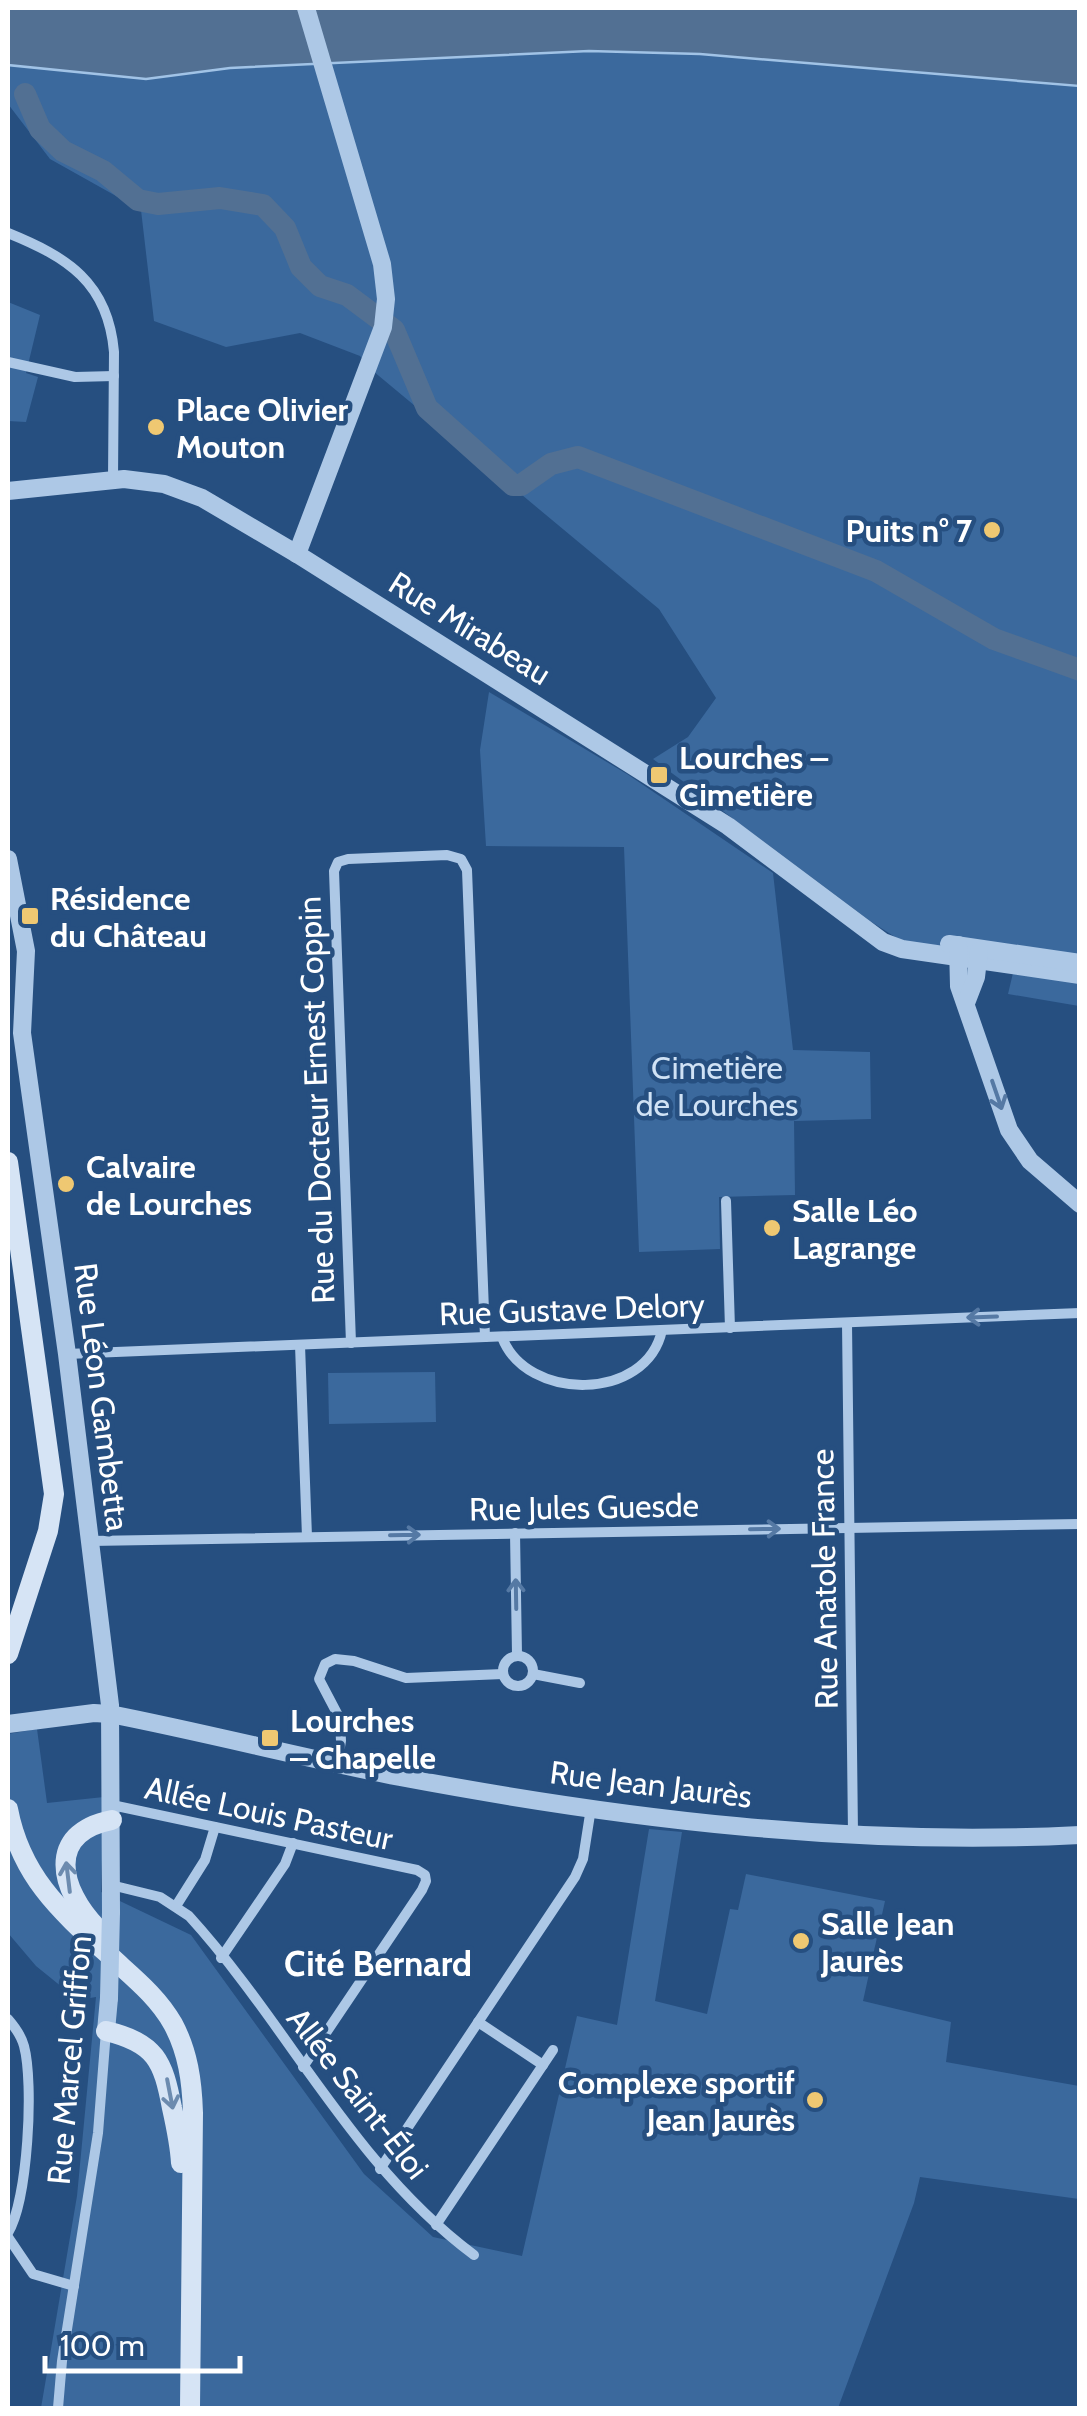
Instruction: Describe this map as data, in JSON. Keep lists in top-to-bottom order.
{
  "streets": {
    "street": [
      "Rue Mirabeau",
      "Rue du Docteur Ernest Coppin",
      "Rue Gustave Delory",
      "Rue Léon Gambetta",
      "Rue Jules Guesde",
      "Rue Anatole France",
      "Rue Jean Jaurès",
      "Allée Louis Pasteur",
      "Rue Marcel Griffon",
      "Allée Saint-Éloi"
    ]
  },
  "crossings": [
    ["Rue du Docteur Ernest Coppin", "Rue Gustave Delory"],
    ["Rue Gustave Delory", "Rue Léon Gambetta"],
    ["Rue Gustave Delory", "Rue Anatole France"],
    ["Rue Léon Gambetta", "Rue Jules Guesde"],
    ["Rue Léon Gambetta", "Rue Jean Jaurès"],
    ["Rue Léon Gambetta", "Rue Marcel Griffon"],
    ["Rue Jules Guesde", "Rue Anatole France"],
    ["Rue Anatole France", "Rue Jean Jaurès"],
    ["Rue Jean Jaurès", "Rue Marcel Griffon"],
    ["Allée Louis Pasteur", "Rue Marcel Griffon"],
    ["Allée Louis Pasteur", "Allée Saint-Éloi"],
    ["Rue Marcel Griffon", "Allée Saint-Éloi"]
  ],
  "one_way": ["Rue Jules Guesde"],
  "districts": ["Cité Bernard"],
  "parks": ["Cimetière de Lourches"],
  "places": {
    "other": [
      "Place Olivier Mouton",
      "Puits n° 7",
      "Calvaire de Lourches",
      "Salle Léo Lagrange",
      "Salle Jean Jaurès",
      "Complexe sportif Jean Jaurès"
    ],
    "transit": ["Lourches – Cimetière", "Résidence du Château", "Lourches – Chapelle"]
  },
  "scale_bar": "100 m"
}
